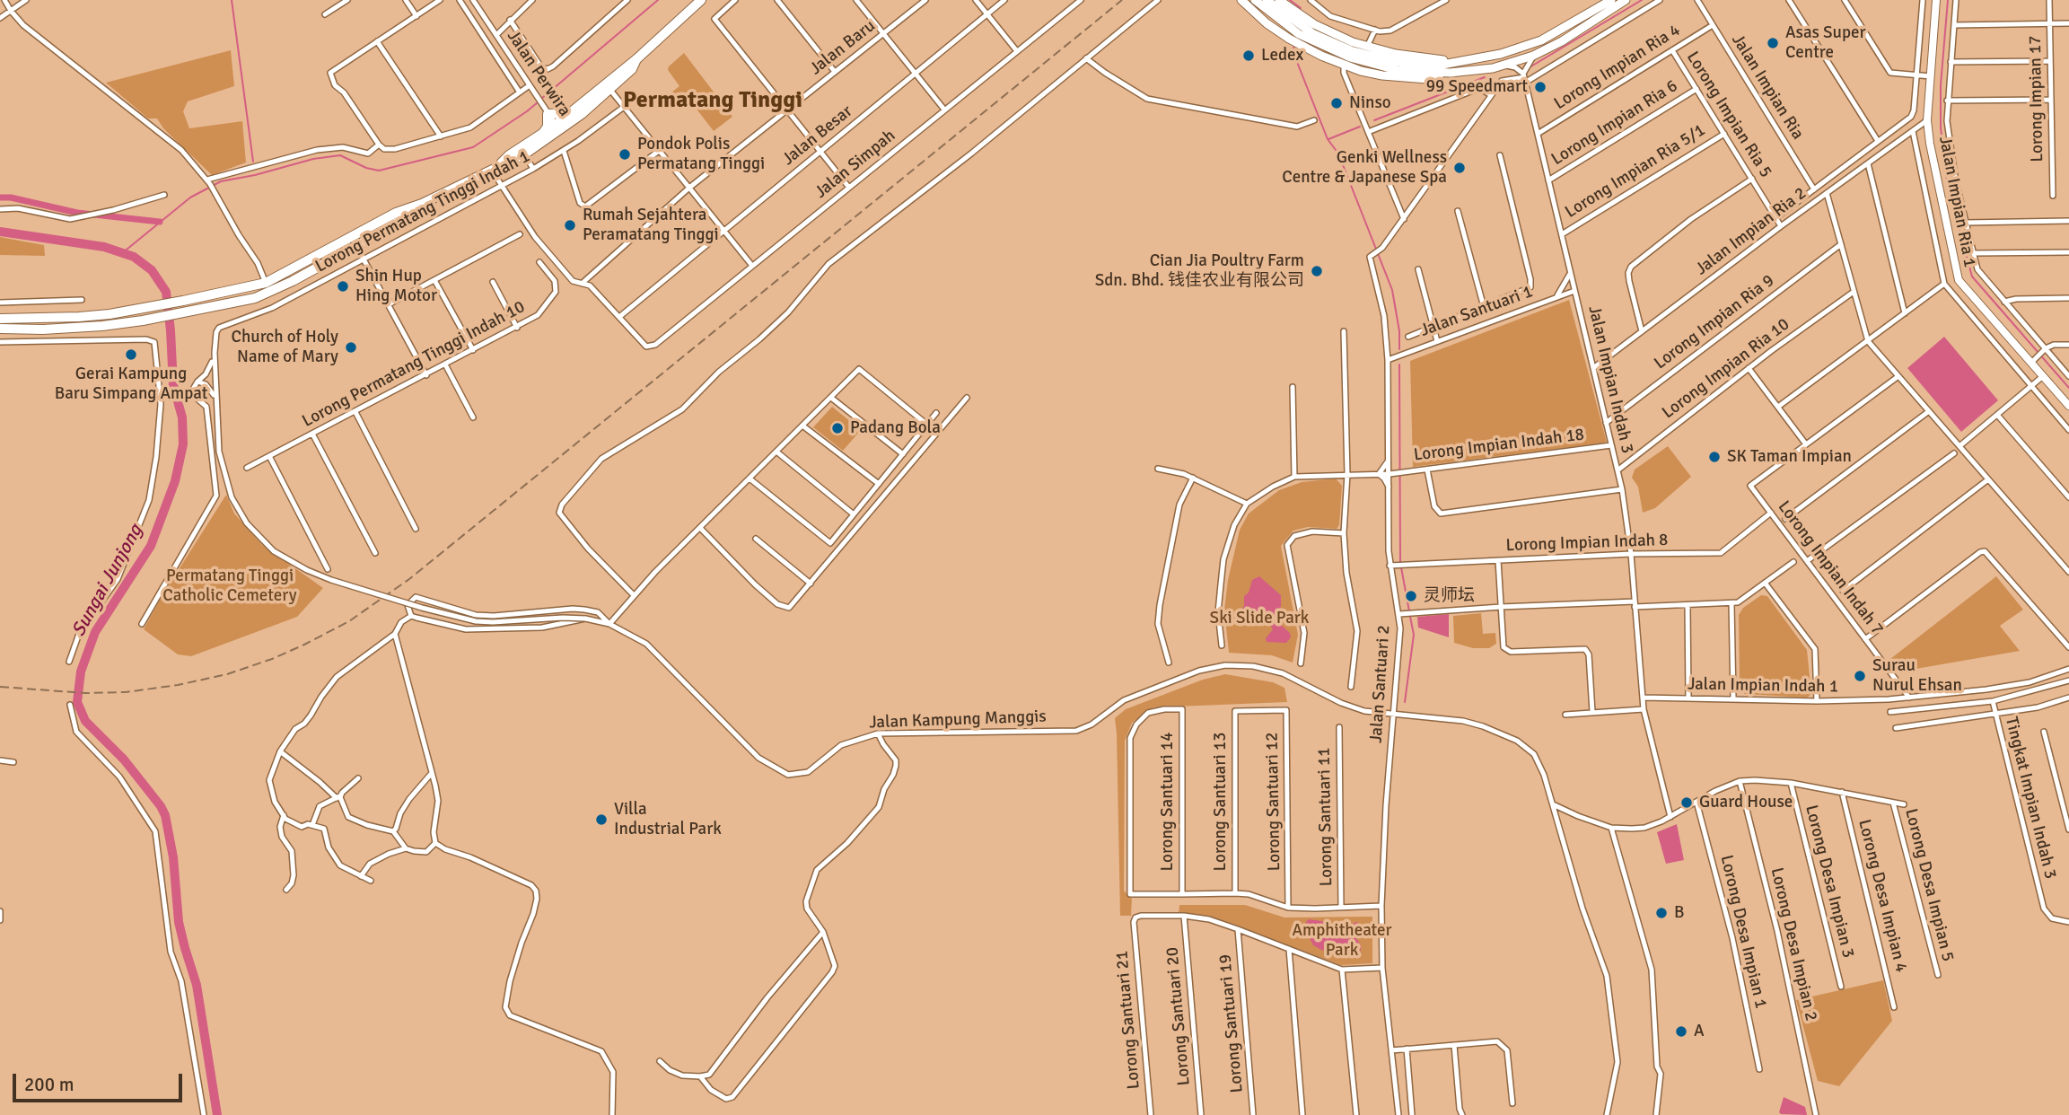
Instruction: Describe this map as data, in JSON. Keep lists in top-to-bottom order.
{
  "streets": {
    "street": [
      "Jalan Baru",
      "Lorong Impian Ria 4",
      "Jalan Perwira",
      "Jalan Impian Ria",
      "Lorong Impian 17",
      "Lorong Impian Ria 5",
      "Lorong Impian Ria 6",
      "Jalan Besar",
      "Jalan Simpah",
      "Lorong Impian Ria 5/1",
      "Jalan Impian Ria 1",
      "Lorong Permatang Tinggi Indah 1",
      "Jalan Impian Ria 2",
      "Jalan Santuari 1",
      "Lorong Impian Ria 9",
      "Lorong Permatang Tinggi Indah 10",
      "Lorong Impian Ria 10",
      "Jalan Impian Indah 3",
      "Lorong Impian Indah 18",
      "Lorong Impian Indah 8",
      "Lorong Impian Indah 7",
      "Jalan Santuari 2",
      "Jalan Impian Indah 1",
      "Jalan Kampung Manggis",
      "Tingkat Impian Indah 3",
      "Lorong Santuari 14",
      "Lorong Santuari 13",
      "Lorong Santuari 12",
      "Lorong Santuari 11",
      "Lorong Desa Impian 3",
      "Lorong Desa Impian 5",
      "Lorong Desa Impian 4",
      "Lorong Desa Impian 1",
      "Lorong Desa Impian 2",
      "Lorong Santuari 20",
      "Lorong Santuari 21",
      "Lorong Santuari 19"
    ]
  },
  "crossings": [
    ["Lorong Impian Ria 4", "Jalan Impian Ria"],
    ["Lorong Impian Ria 4", "Lorong Impian Ria 5"],
    ["Lorong Impian Ria 4", "Jalan Impian Indah 3"],
    ["Jalan Impian Ria", "Jalan Impian Ria 2"],
    ["Lorong Impian Ria 5", "Lorong Impian Ria 6"],
    ["Lorong Impian Ria 5", "Lorong Impian Ria 5/1"],
    ["Lorong Impian Ria 5", "Jalan Impian Ria 2"],
    ["Lorong Impian Ria 6", "Jalan Impian Indah 3"],
    ["Jalan Besar", "Jalan Simpah"],
    ["Lorong Impian Ria 5/1", "Jalan Impian Indah 3"],
    ["Jalan Impian Ria 1", "Jalan Impian Ria 2"],
    ["Lorong Permatang Tinggi Indah 1", "Jalan Kampung Manggis"],
    ["Jalan Impian Ria 2", "Jalan Impian Indah 3"],
    ["Jalan Santuari 1", "Jalan Impian Indah 3"],
    ["Jalan Santuari 1", "Jalan Santuari 2"],
    ["Lorong Impian Ria 9", "Jalan Impian Indah 3"],
    ["Lorong Impian Ria 10", "Jalan Impian Indah 3"],
    ["Jalan Impian Indah 3", "Lorong Impian Indah 18"],
    ["Jalan Impian Indah 3", "Lorong Impian Indah 8"],
    ["Jalan Impian Indah 3", "Jalan Impian Indah 1"],
    ["Lorong Impian Indah 18", "Jalan Santuari 2"],
    ["Lorong Impian Indah 8", "Lorong Impian Indah 7"],
    ["Lorong Impian Indah 8", "Jalan Santuari 2"],
    ["Lorong Impian Indah 7", "Jalan Impian Indah 1"],
    ["Jalan Santuari 2", "Jalan Kampung Manggis"],
    ["Lorong Santuari 13", "Lorong Santuari 12"],
    ["Lorong Santuari 20", "Lorong Santuari 21"]
  ],
  "districts": ["Permatang Tinggi"],
  "water": ["Sungai Junjong"],
  "parks": ["Permatang Tinggi Catholic Cemetery", "Ski Slide Park", "Amphitheater Park"],
  "places": [
    "Asas Super Centre",
    "Ledex",
    "99 Speedmart",
    "Ninso",
    "Pondok Polis Permatang Tinggi",
    "Genki Wellness Centre & Japanese Spa",
    "Rumah Sejahtera Peramatang Tinggi",
    "Cian Jia Poultry Farm Sdn. Bhd. 钱佳农业有限公司",
    "Shin Hup Hing Motor",
    "Church of Holy Name of Mary",
    "Gerai Kampung Baru Simpang Ampat",
    "Padang Bola",
    "SK Taman Impian",
    "灵师坛",
    "Surau Nurul Ehsan",
    "Guard House",
    "Villa Industrial Park",
    "B",
    "A"
  ],
  "scale_bar": "200 m"
}
